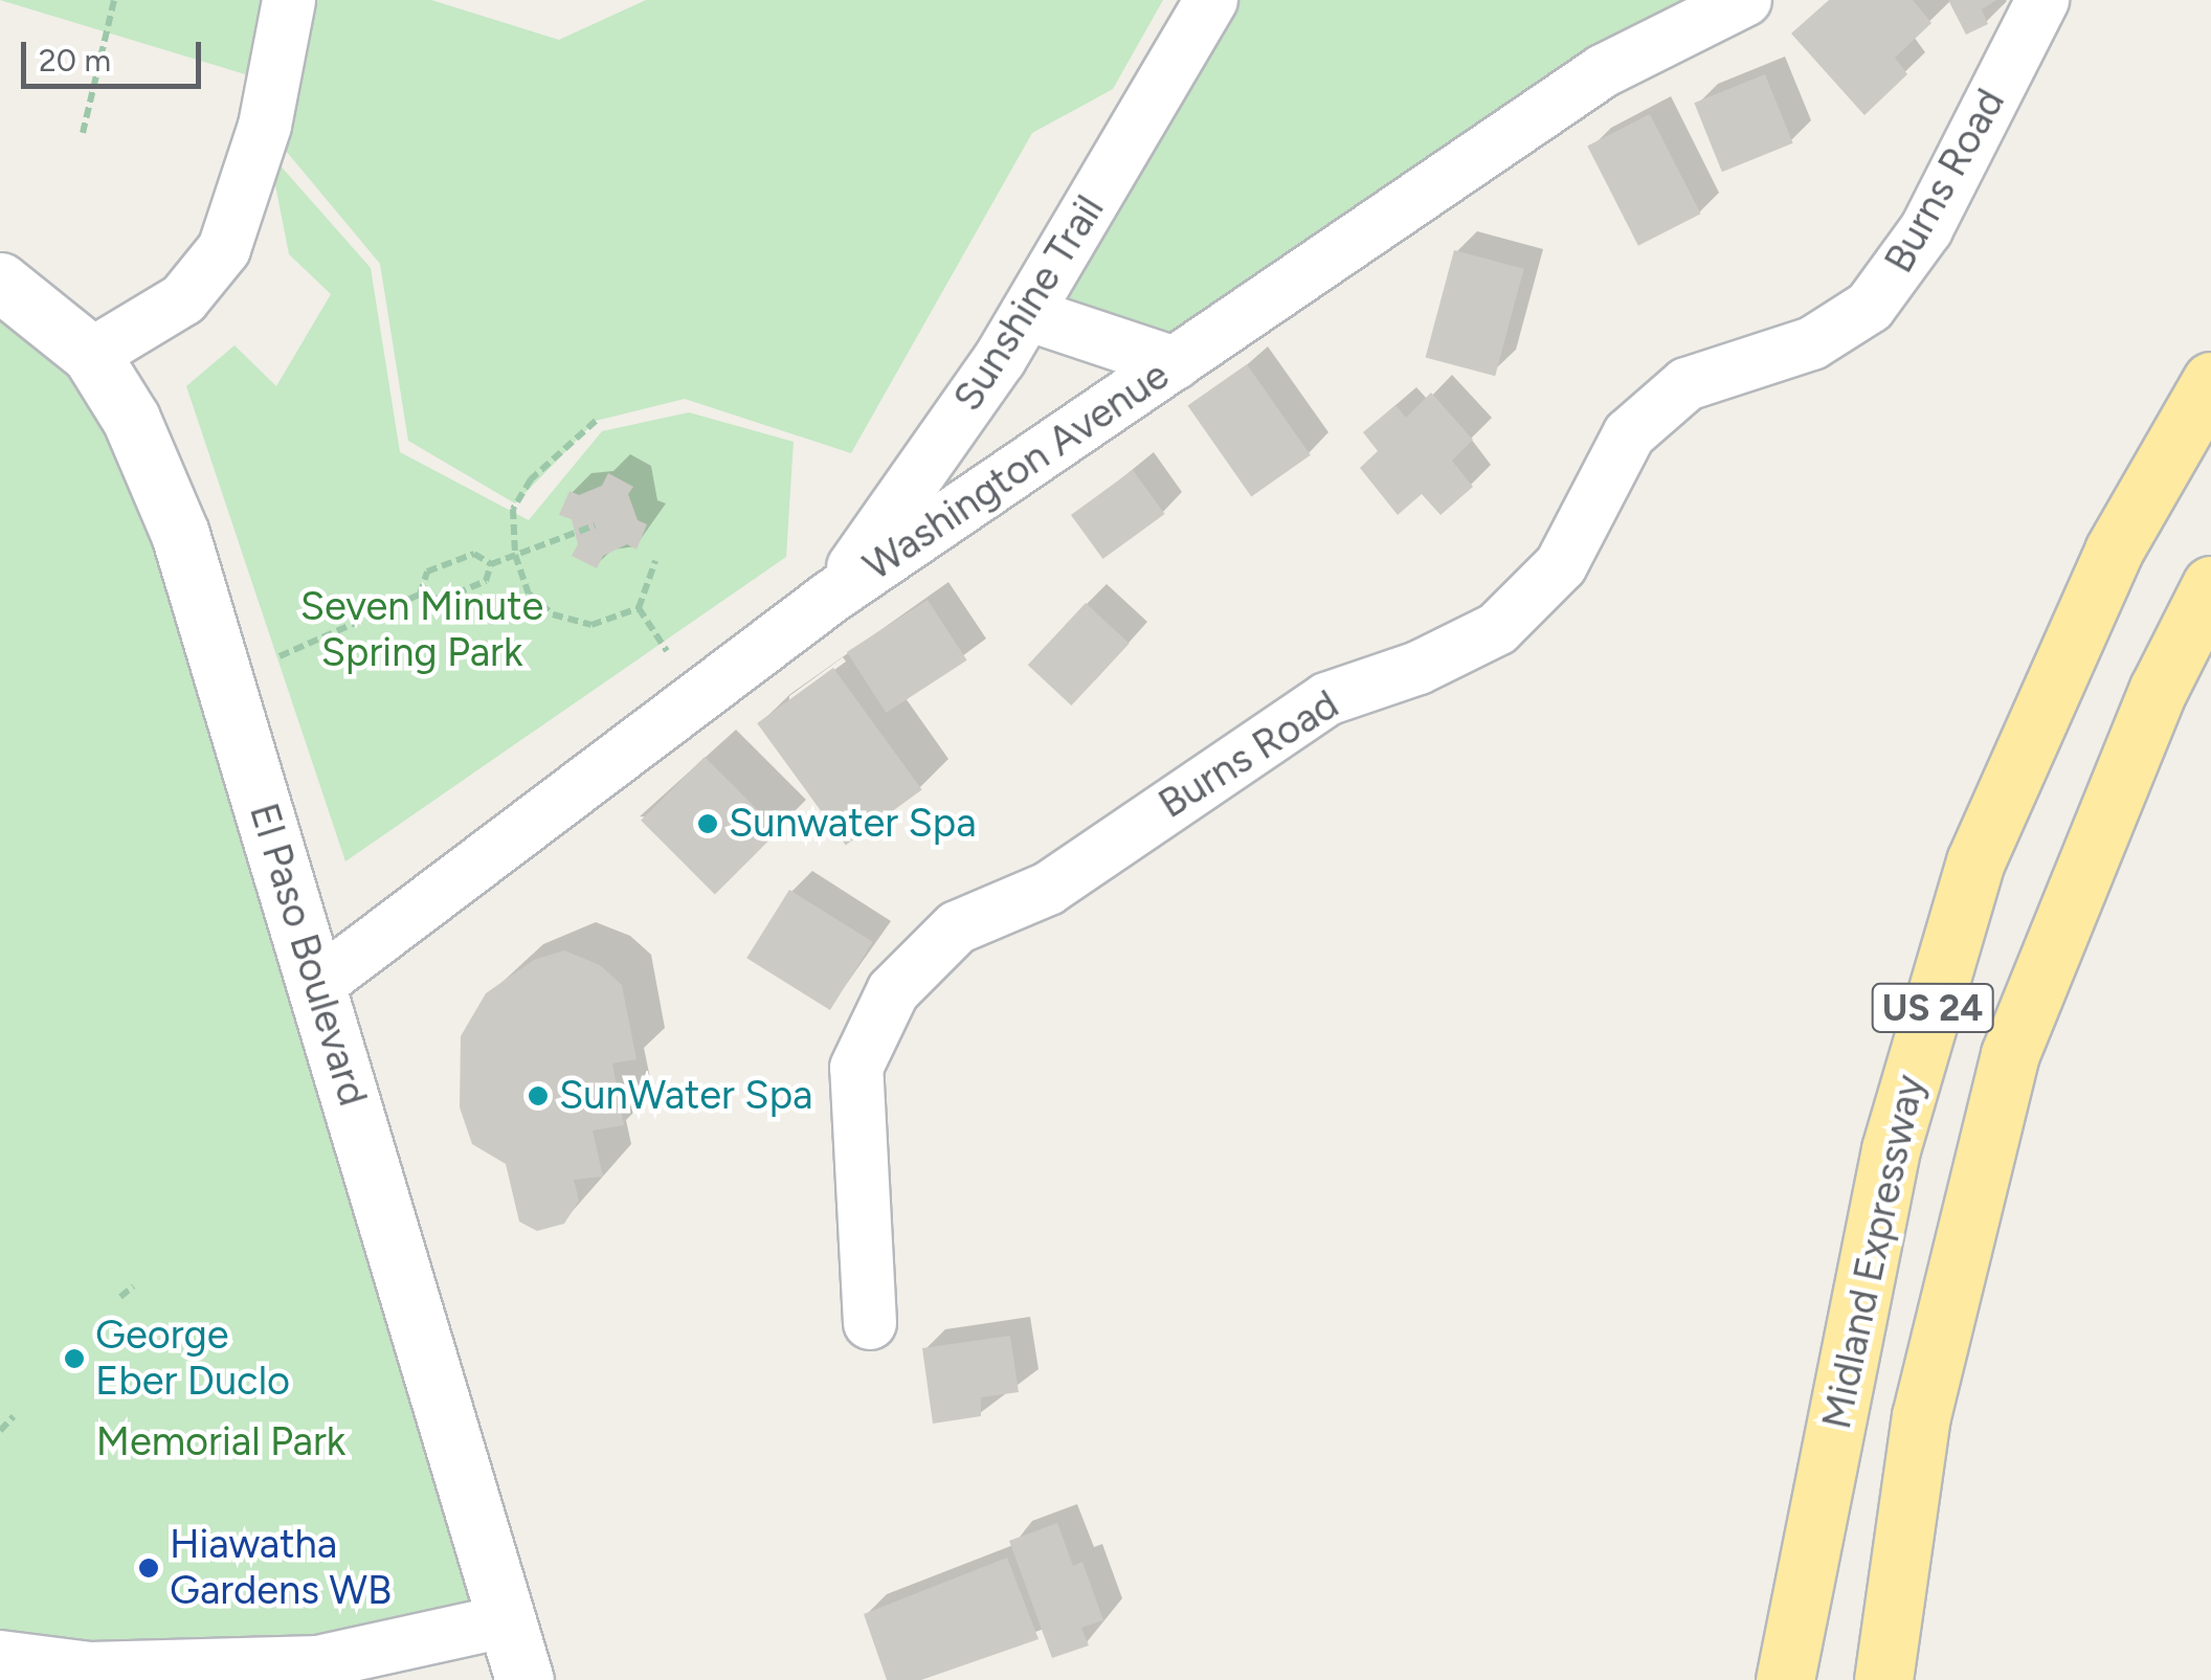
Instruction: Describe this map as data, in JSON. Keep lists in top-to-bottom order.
{
  "streets": {
    "highway": ["US 24", "Midland Expressway"],
    "street": [
      "Burns Road",
      "Sunshine Trail",
      "Washington Avenue",
      "El Paso Boulevard"
    ]
  },
  "crossings": [
    ["Sunshine Trail", "Washington Avenue"],
    ["Washington Avenue", "El Paso Boulevard"]
  ],
  "parks": ["Seven Minute Spring Park", "Memorial Park"],
  "places": [
    "Sunwater Spa",
    "SunWater Spa",
    "George Eber Duclo",
    "Hiawatha Gardens WB"
  ],
  "scale_bar": "20 m"
}
